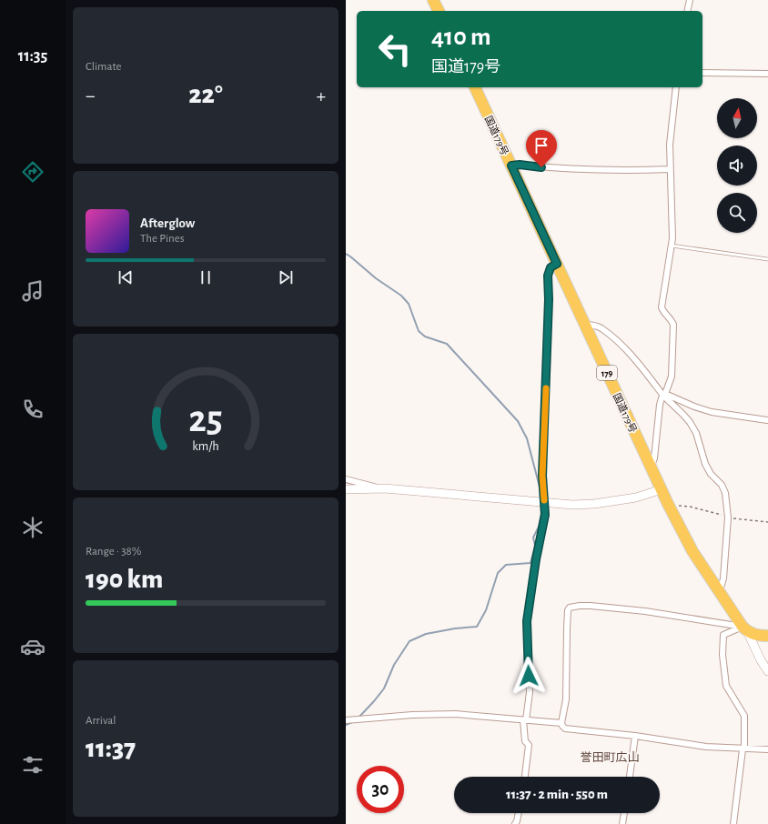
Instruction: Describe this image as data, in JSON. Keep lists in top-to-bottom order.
{
  "streets": {
    "highway": ["国道179号", "179"]
  },
  "districts": ["誉田町広山"],
  "north": "top",
  "page": {
    "tabs": "11:35",
    "tile": [
      "Climate",
      ["Range · 38%", "190 km"],
      ["Arrival", "11:37"]
    ],
    "turn": ["410 m", "国道179号"],
    "heat": ["−", "22°", "+"],
    "song": ["Afterglow", "The Pines"],
    "limit": "30",
    "trip": "11:37 · 2 min · 550 m",
    "gauge": ["25", "km/h"]
  }
}
